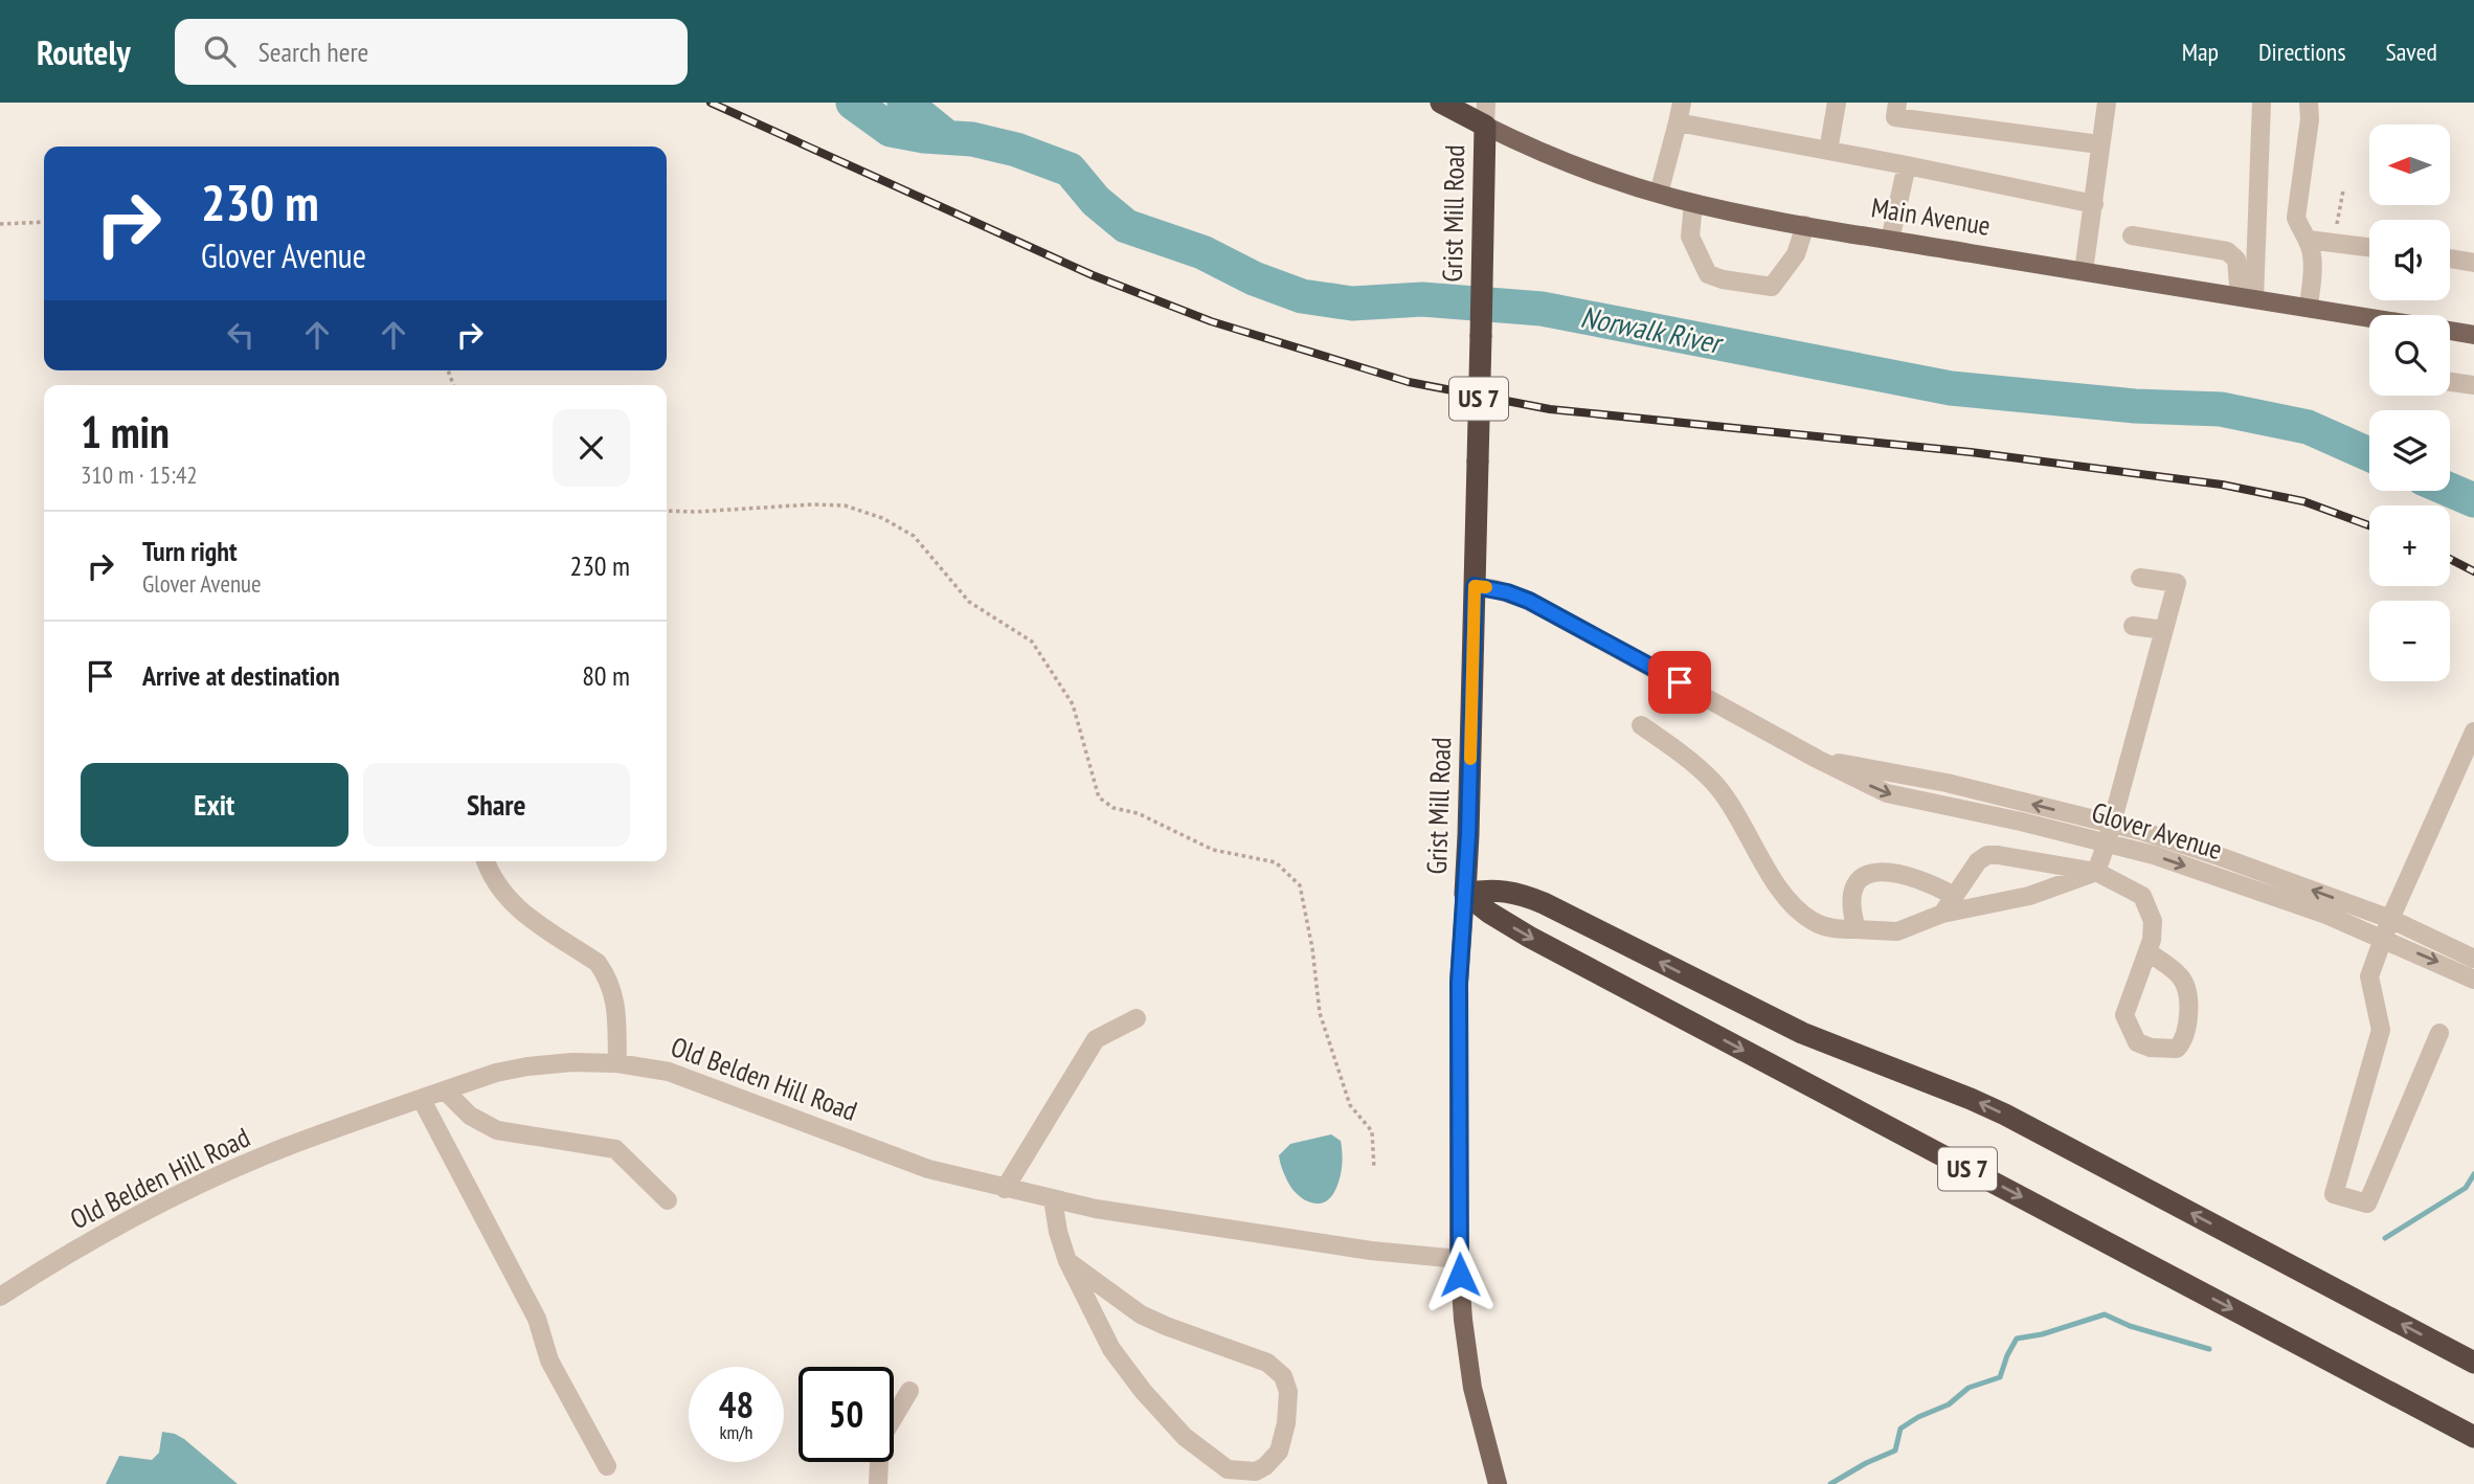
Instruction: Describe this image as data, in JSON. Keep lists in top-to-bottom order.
{
  "streets": {
    "highway": ["Grist Mill Road", "Main Avenue", "US 7"],
    "street": ["Glover Avenue", "Old Belden Hill Road"]
  },
  "crossings": [
    ["Grist Mill Road", "Main Avenue"],
    ["Grist Mill Road", "US 7"],
    ["Grist Mill Road", "Glover Avenue"],
    ["Grist Mill Road", "Old Belden Hill Road"]
  ],
  "water": ["Norwalk River"],
  "north": "left",
  "page": {
    "header": "Routely",
    "search": "Search here",
    "nav": ["Map", "Directions", "Saved"],
    "map_buttons": ["+", "−"],
    "turn": ["230 m", "Glover Avenue"],
    "heading": ["1 min", "310 m · 15:42"],
    "list": [
      {
        "name": "Turn right",
        "note": "Glover Avenue",
        "value": "230 m"
      },
      {
        "name": "Arrive at destination",
        "value": "80 m"
      }
    ],
    "buttons": ["Exit", "Share"],
    "speed": "48 km/h",
    "limit": "50"
  }
}
